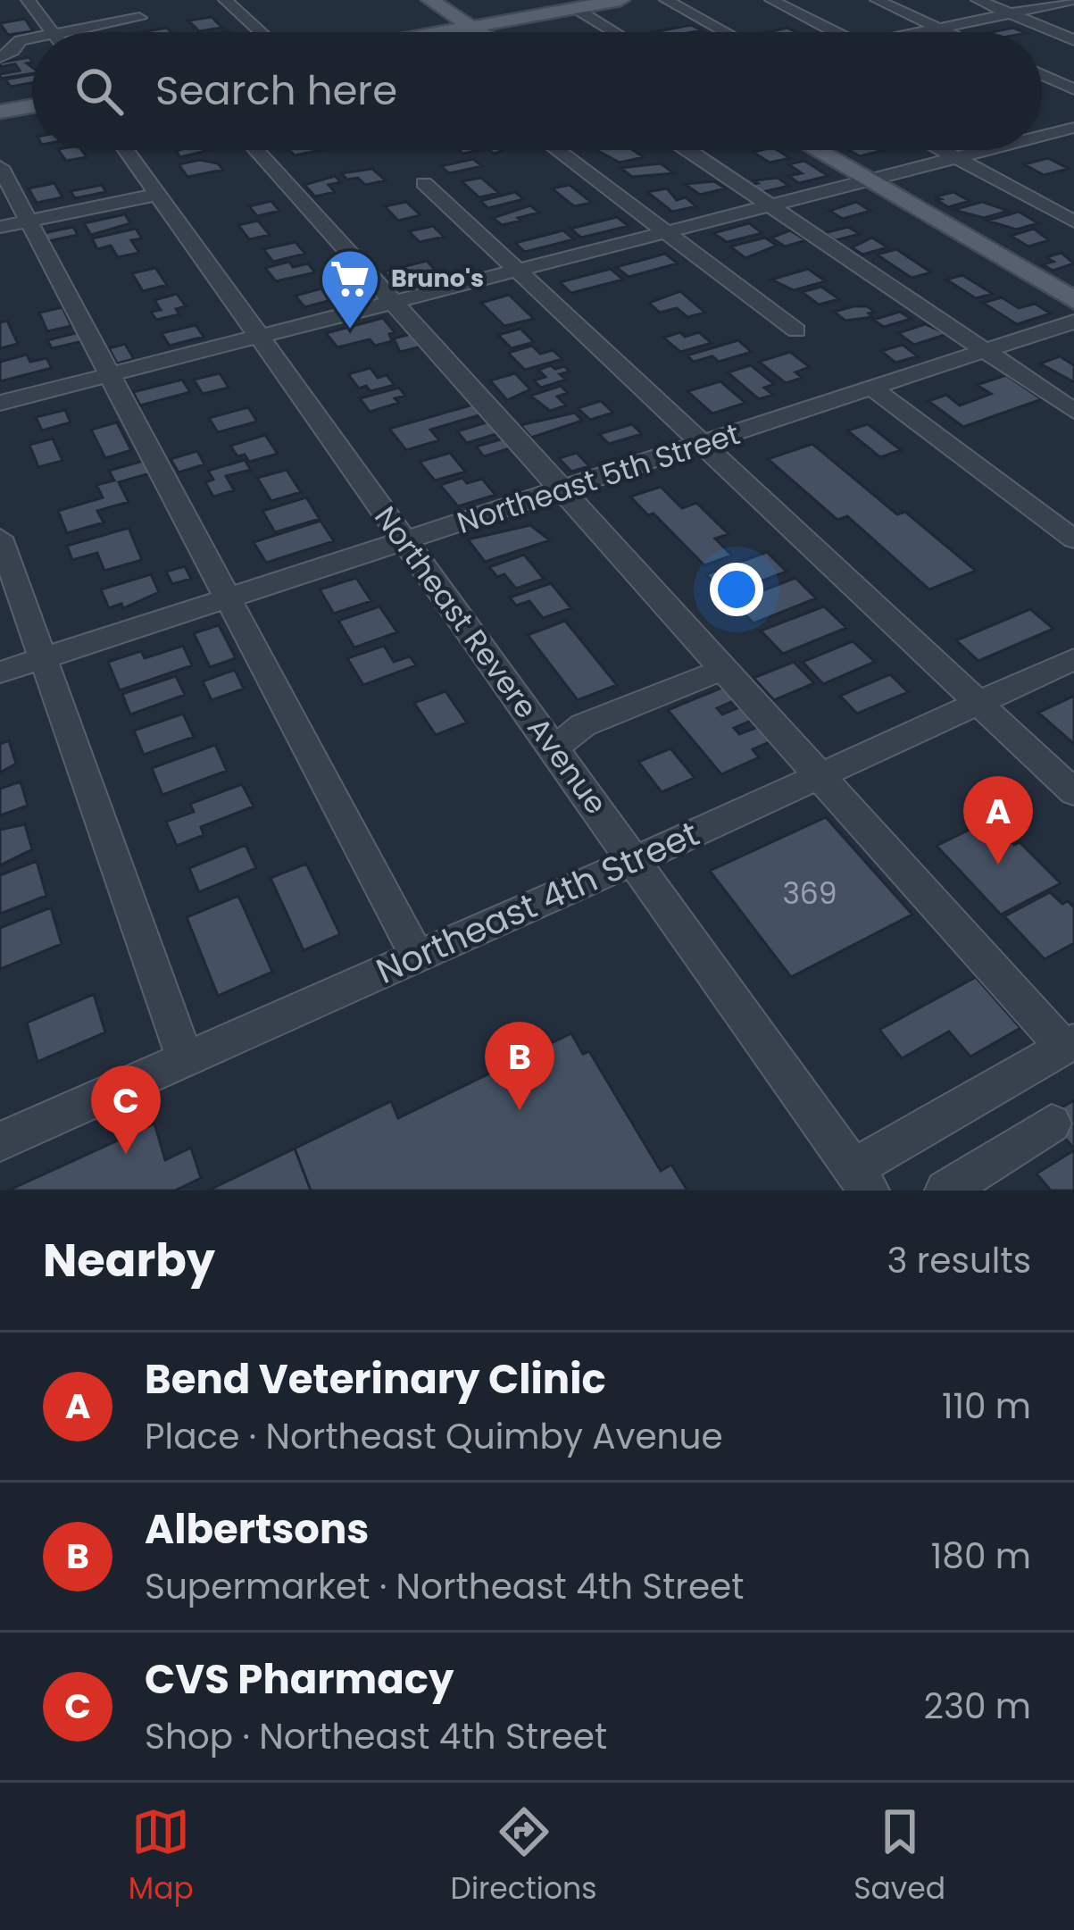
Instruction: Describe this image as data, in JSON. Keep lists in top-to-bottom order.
{
  "streets": {
    "street": ["Northeast 5th Street", "Northeast Revere Avenue", "Northeast 4th Street"]
  },
  "crossings": [
    ["Northeast 5th Street", "Northeast Revere Avenue"],
    ["Northeast Revere Avenue", "Northeast 4th Street"]
  ],
  "places": {
    "supermarket": ["Bruno's"]
  },
  "house_numbers": ["369"],
  "page": {
    "search": "Search here",
    "pins": ["A", "B", "C"],
    "heading": ["Nearby", "3 results"],
    "list": [
      {
        "mark": "A",
        "name": "Bend Veterinary Clinic",
        "note": "Place · Northeast Quimby Avenue",
        "value": "110 m"
      },
      {
        "mark": "B",
        "name": "Albertsons",
        "note": "Supermarket · Northeast 4th Street",
        "value": "180 m"
      },
      {
        "mark": "C",
        "name": "CVS Pharmacy",
        "note": "Shop · Northeast 4th Street",
        "value": "230 m"
      }
    ],
    "nav": ["Map", "Directions", "Saved"]
  }
}
